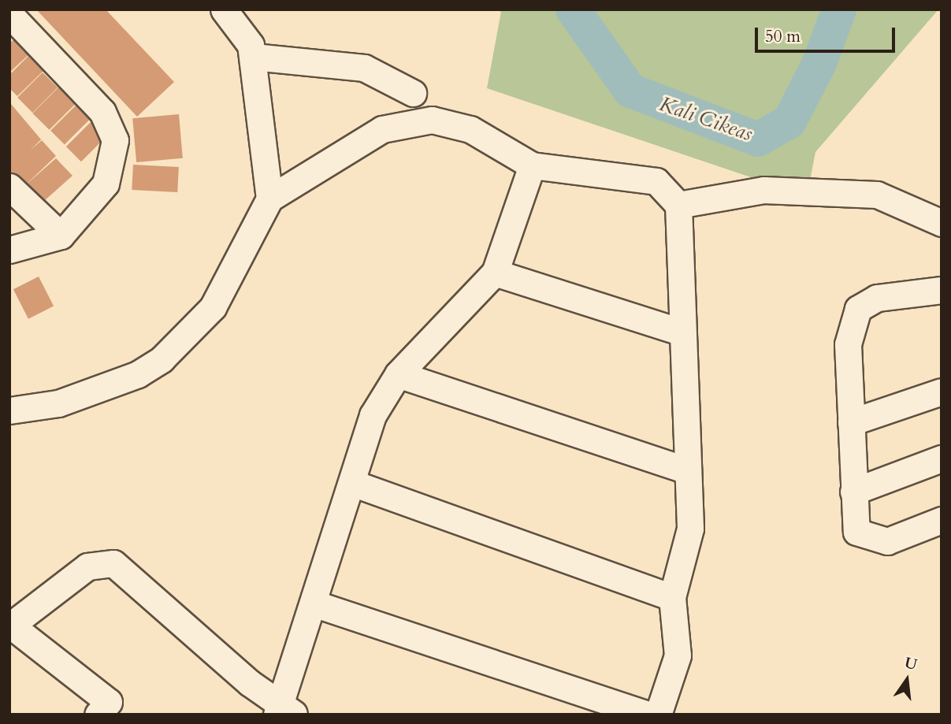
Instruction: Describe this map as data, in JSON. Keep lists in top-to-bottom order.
{
  "water": ["Kali Cikeas"],
  "scale_bar": "50 m",
  "north": "top"
}
